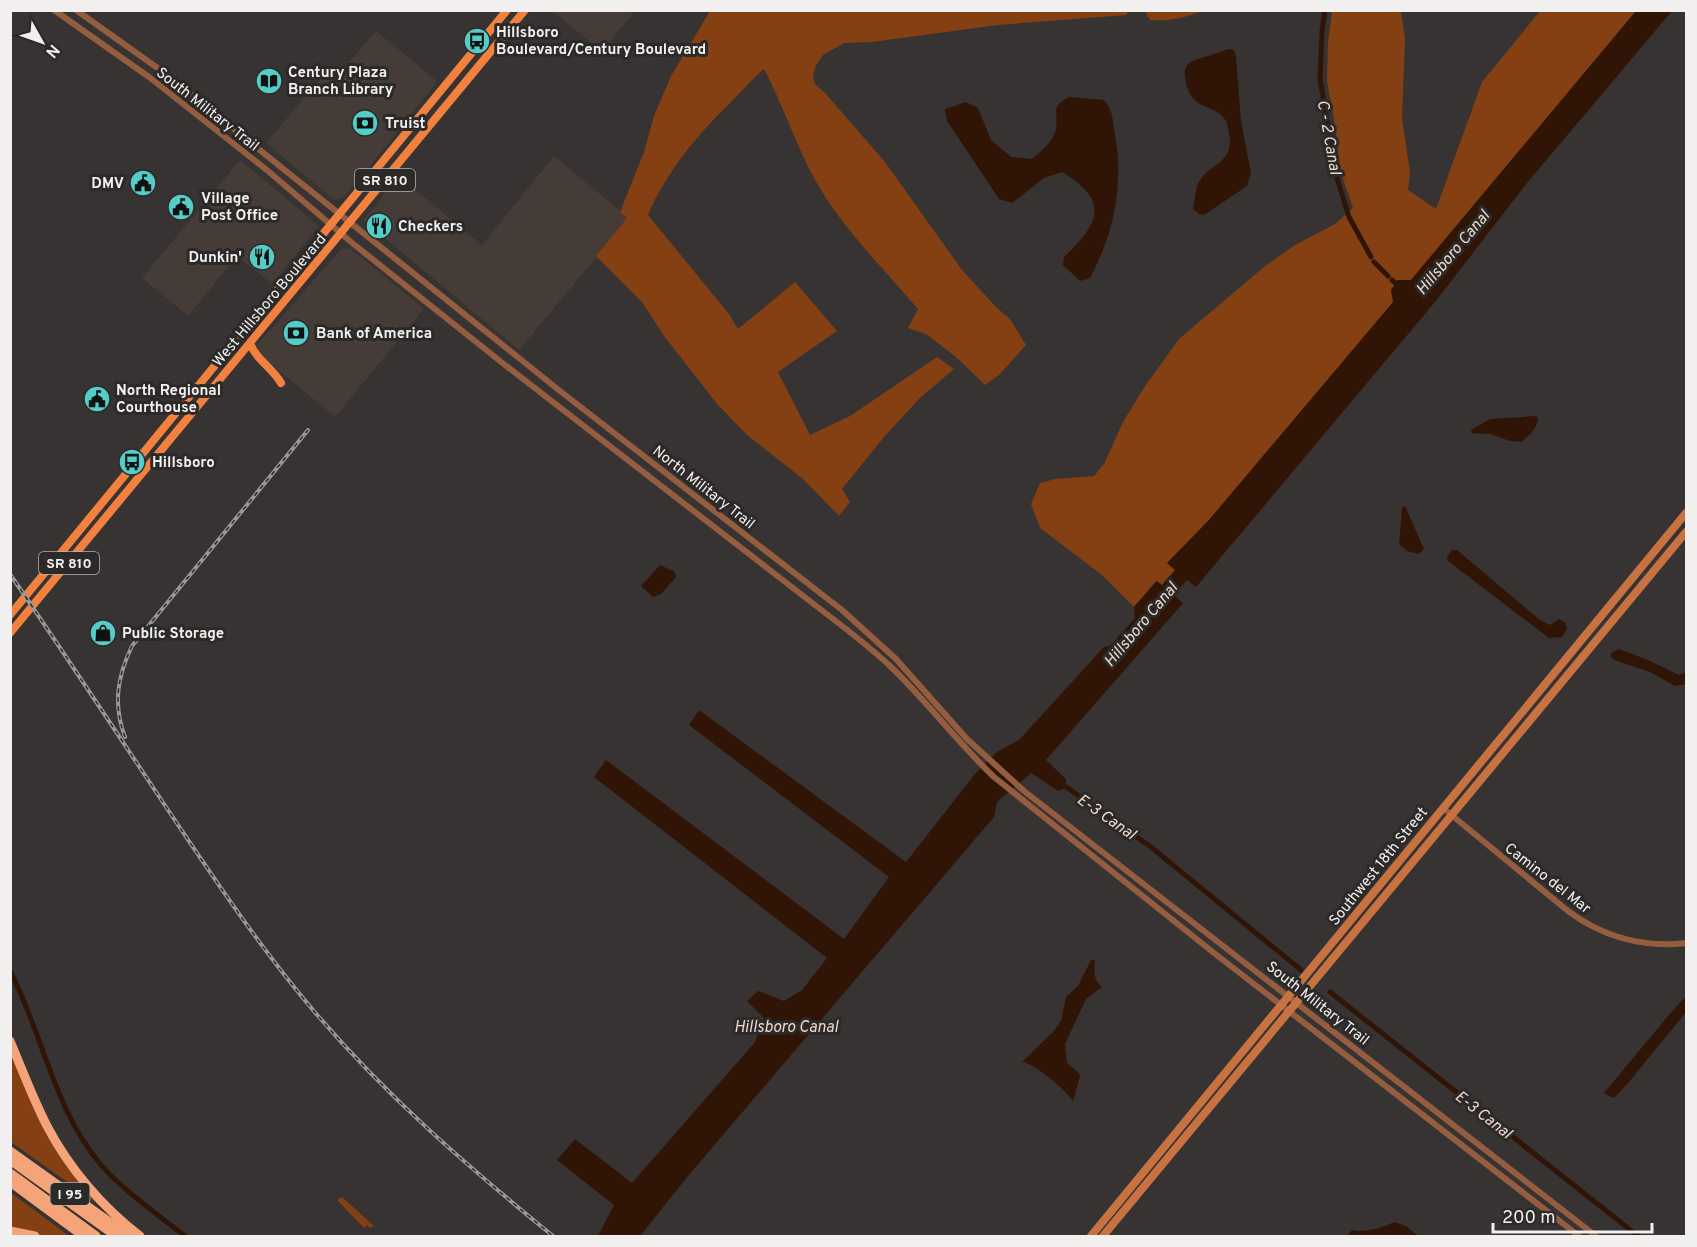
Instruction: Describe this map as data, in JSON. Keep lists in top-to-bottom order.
{
  "streets": {
    "highway": ["I 95"],
    "main road": ["SR 810", "West Hillsboro Boulevard", "Southwest 18th Street"],
    "street": ["South Military Trail", "North Military Trail", "Camino del Mar"]
  },
  "crossings": [
    ["South Military Trail", "West Hillsboro Boulevard"],
    ["South Military Trail", "North Military Trail"],
    ["South Military Trail", "Southwest 18th Street"],
    ["West Hillsboro Boulevard", "North Military Trail"],
    ["Southwest 18th Street", "Camino del Mar"]
  ],
  "water": ["C - 2 Canal", "Hillsboro Canal", "E-3 Canal"],
  "places": {
    "bus stop": ["Hillsboro Boulevard/Century Boulevard", "Hillsboro"],
    "library": ["Century Plaza Branch Library"],
    "bank": ["Truist", "Bank of America"],
    "public building": ["DMV", "Village Post Office", "North Regional Courthouse"],
    "restaurant": ["Checkers", "Dunkin'"],
    "shop": ["Public Storage"]
  },
  "scale_bar": "200 m",
  "north": "bottom right"
}
